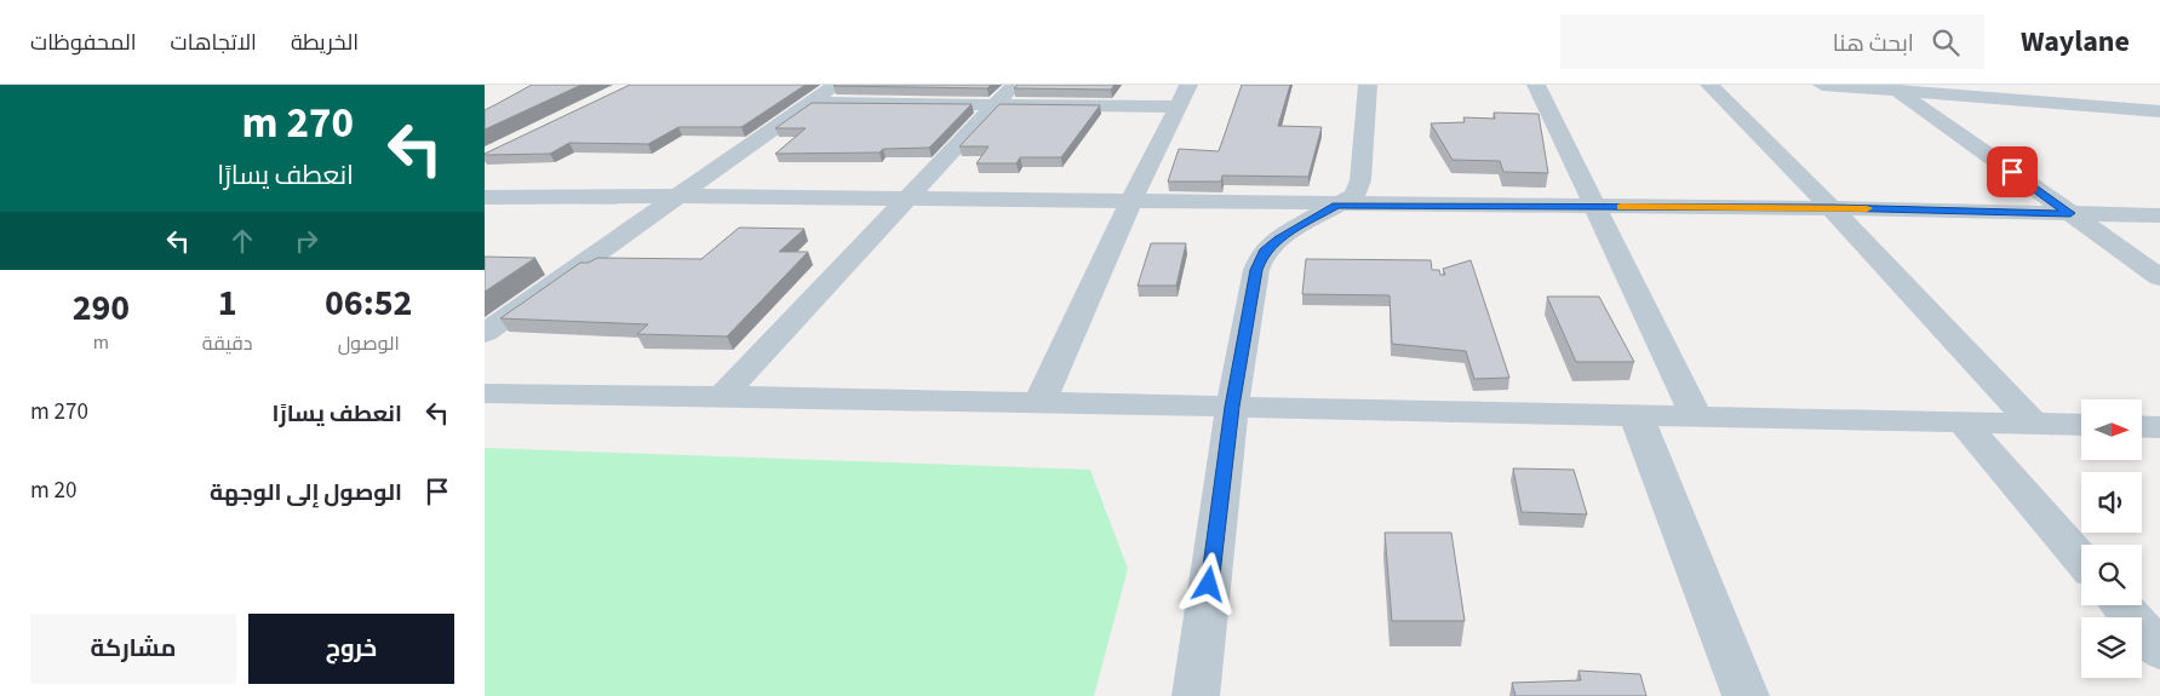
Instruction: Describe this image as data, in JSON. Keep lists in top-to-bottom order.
{
  "north": "right",
  "page": {
    "header": "Waylane",
    "search": "ابحث هنا",
    "nav": ["الخريطة", "الاتجاهات", "المحفوظات"],
    "turn": ["270 m", "انعطف يسارًا"],
    "eta": [
      "06:52",
      "الوصول",
      "1",
      "دقيقة",
      "290",
      "m"
    ],
    "list": [
      {
        "name": "انعطف يسارًا",
        "value": "270 m"
      },
      {
        "name": "الوصول إلى الوجهة",
        "value": "20 m"
      }
    ],
    "buttons": ["خروج", "مشاركة"]
  }
}
